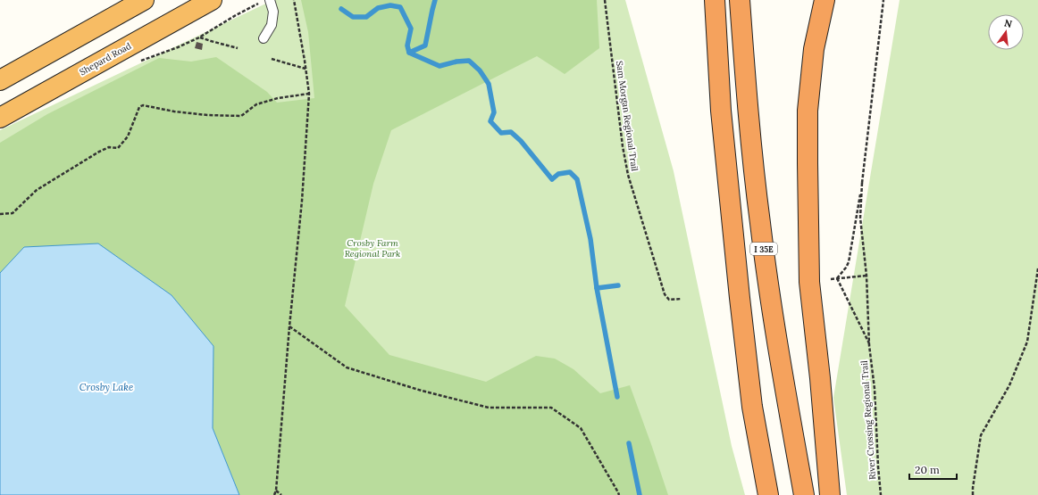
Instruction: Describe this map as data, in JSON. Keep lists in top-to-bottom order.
{
  "streets": {
    "highway": ["Shepard Road", "I 35E"],
    "path": ["Sam Morgan Regional Trail", "River Crossing Regional Trail"]
  },
  "water": ["Crosby Lake"],
  "parks": ["Crosby Farm Regional Park"],
  "scale_bar": "20 m",
  "north": "top"
}
